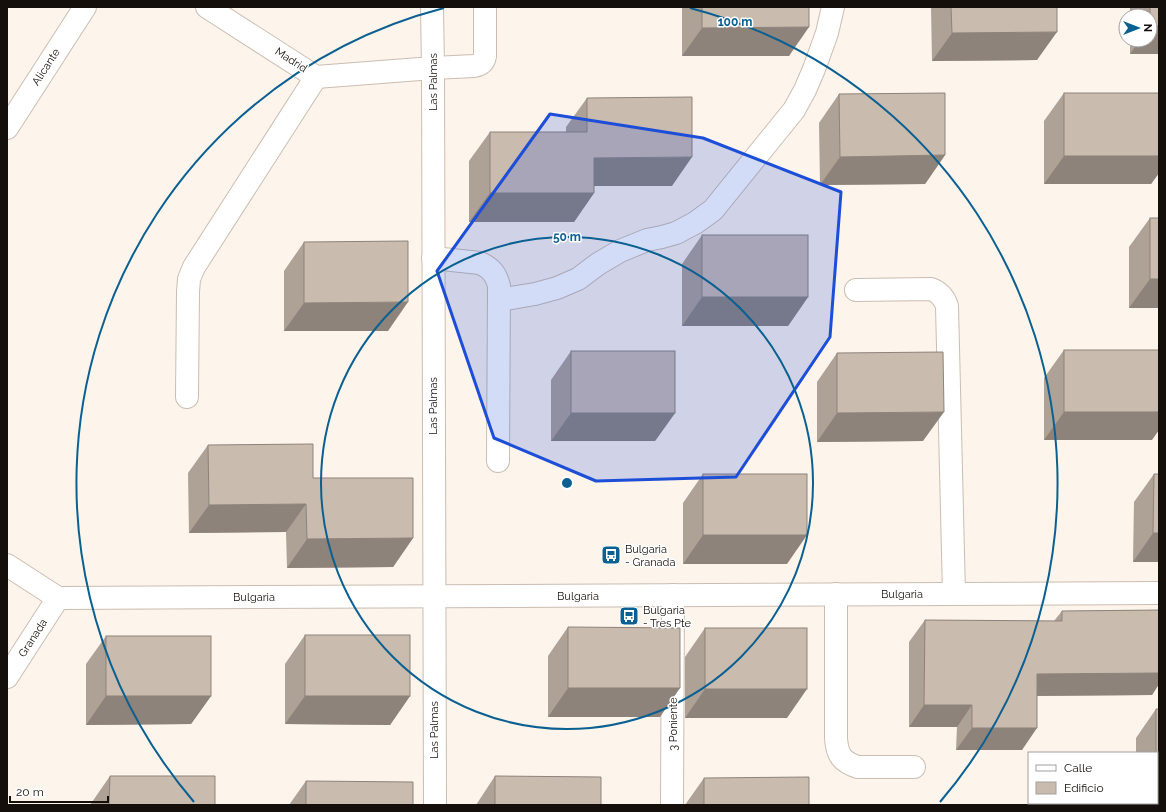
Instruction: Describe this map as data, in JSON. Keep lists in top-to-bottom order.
{
  "streets": {
    "street": [
      "Madrid",
      "Alicante",
      "Las Palmas",
      "Bulgaria",
      "Granada",
      "3 Poniente"
    ]
  },
  "crossings": [
    ["Madrid", "Las Palmas"],
    ["Las Palmas", "Bulgaria"],
    ["Bulgaria", "Granada"],
    ["Bulgaria", "3 Poniente"]
  ],
  "places": {
    "bus stop": ["Bulgaria - Granada", "Bulgaria - Tres Pte"]
  },
  "legend": ["Calle", "Edificio"],
  "scale_bar": "20 m",
  "north": "right",
  "rings": ["100 m", "50 m"]
}
